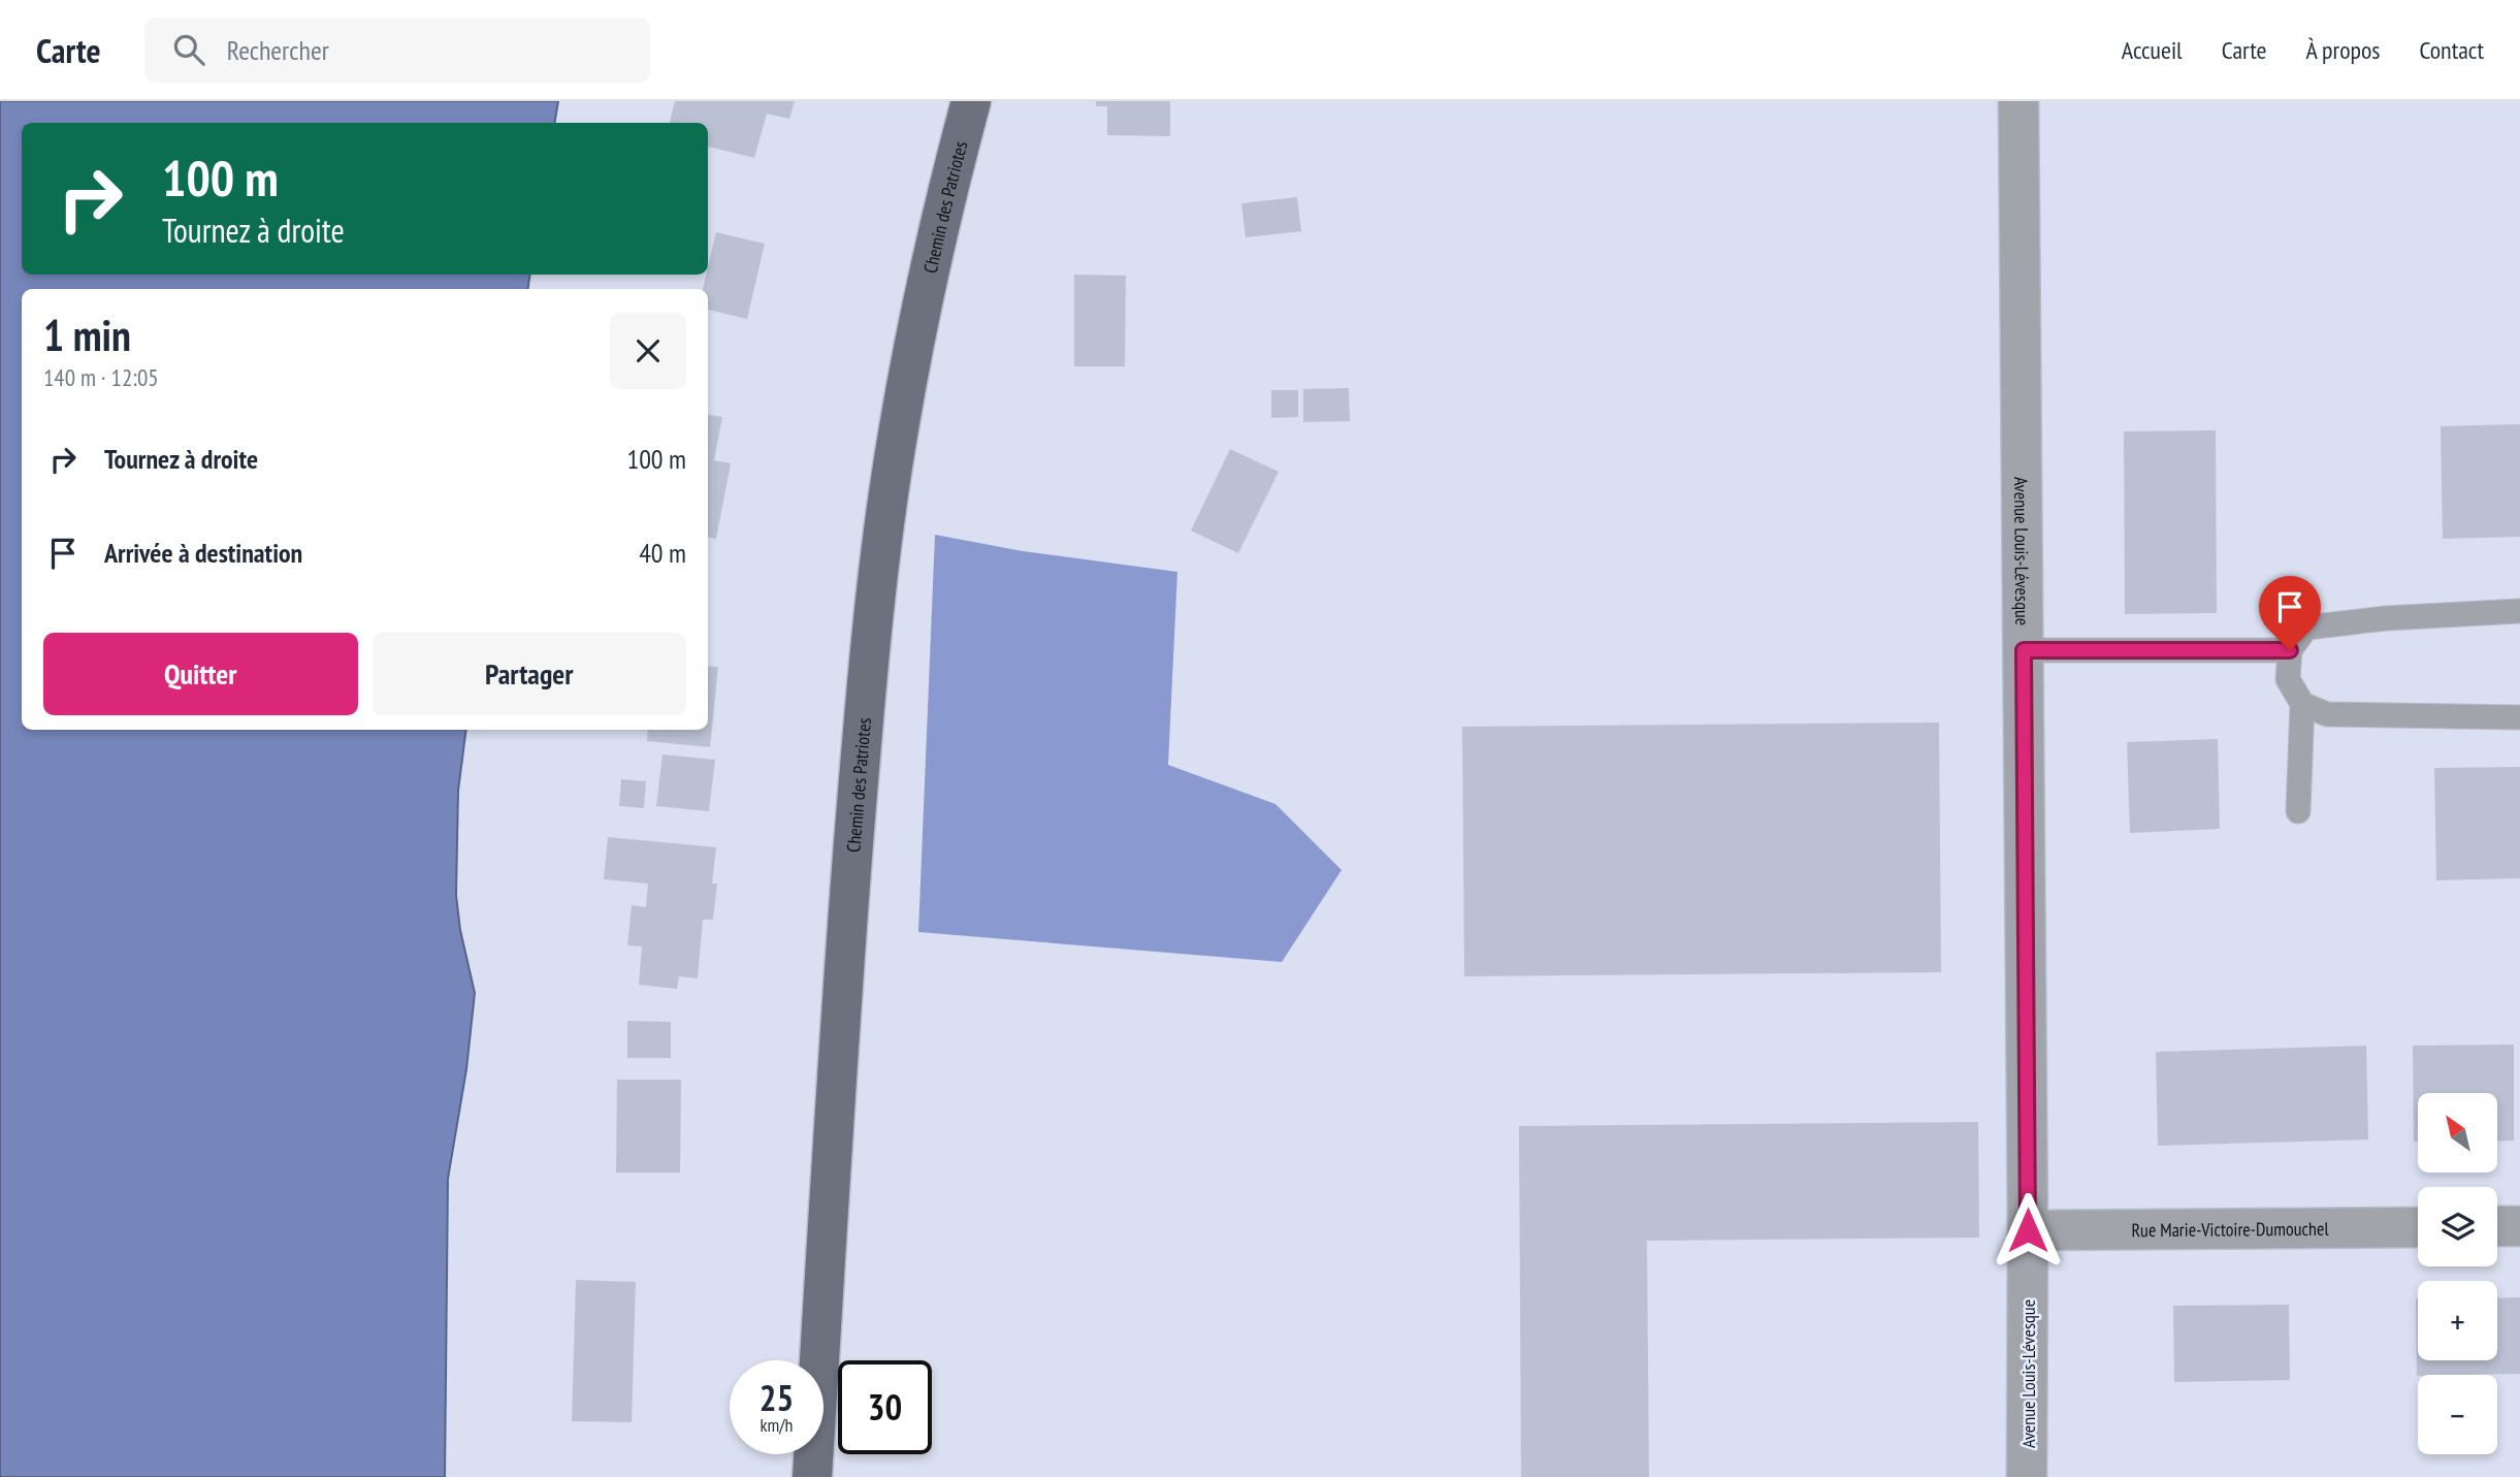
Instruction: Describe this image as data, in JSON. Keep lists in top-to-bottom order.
{
  "streets": {
    "main road": ["Chemin des Patriotes"],
    "street": ["Avenue Louis-Lévesque", "Rue Marie-Victoire-Dumouchel"]
  },
  "crossings": [
    ["Avenue Louis-Lévesque", "Rue Marie-Victoire-Dumouchel"]
  ],
  "north": "top left",
  "page": {
    "header": "Carte",
    "search": "Rechercher",
    "nav": [
      "Accueil",
      "Carte",
      "À propos",
      "Contact"
    ],
    "turn": ["100 m", "Tournez à droite"],
    "heading": ["1 min", "140 m · 12:05"],
    "list": [
      {
        "name": "Tournez à droite",
        "value": "100 m"
      },
      {
        "name": "Arrivée à destination",
        "value": "40 m"
      }
    ],
    "buttons": ["Quitter", "Partager"],
    "map_buttons": ["+", "−"],
    "speed": "25 km/h",
    "limit": "30"
  }
}
